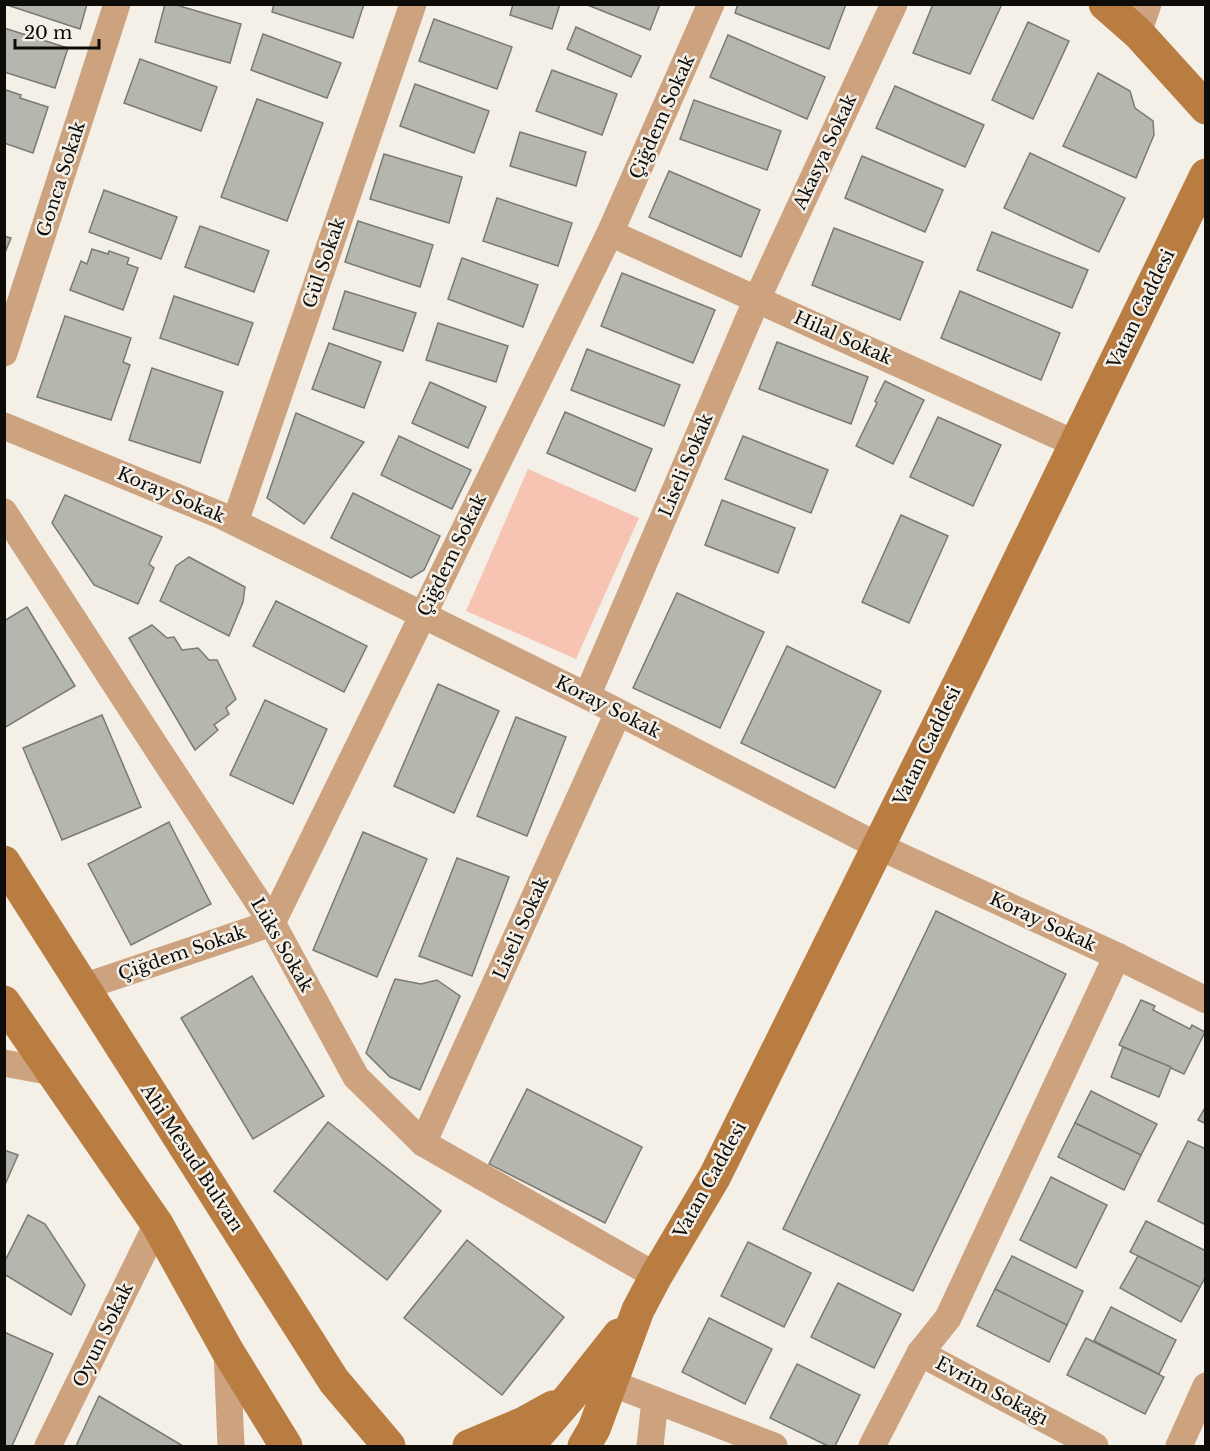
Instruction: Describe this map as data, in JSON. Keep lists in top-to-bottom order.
{
  "streets": {
    "main road": ["Vatan Caddesi", "Ahi Mesud Bulvarı"],
    "street": [
      "Çiğdem Sokak",
      "Akasya Sokak",
      "Gonca Sokak",
      "Gül Sokak",
      "Hilal Sokak",
      "Liseli Sokak",
      "Koray Sokak",
      "Lüks Sokak",
      "Oyun Sokak",
      "Evrim Sokağı"
    ]
  },
  "crossings": [
    ["Çiğdem Sokak", "Hilal Sokak"],
    ["Çiğdem Sokak", "Koray Sokak"],
    ["Çiğdem Sokak", "Lüks Sokak"],
    ["Çiğdem Sokak", "Ahi Mesud Bulvarı"],
    ["Akasya Sokak", "Hilal Sokak"],
    ["Akasya Sokak", "Liseli Sokak"],
    ["Gül Sokak", "Koray Sokak"],
    ["Vatan Caddesi", "Hilal Sokak"],
    ["Vatan Caddesi", "Koray Sokak"],
    ["Vatan Caddesi", "Lüks Sokak"],
    ["Hilal Sokak", "Liseli Sokak"],
    ["Liseli Sokak", "Koray Sokak"],
    ["Liseli Sokak", "Lüks Sokak"]
  ],
  "scale_bar": "20 m"
}
